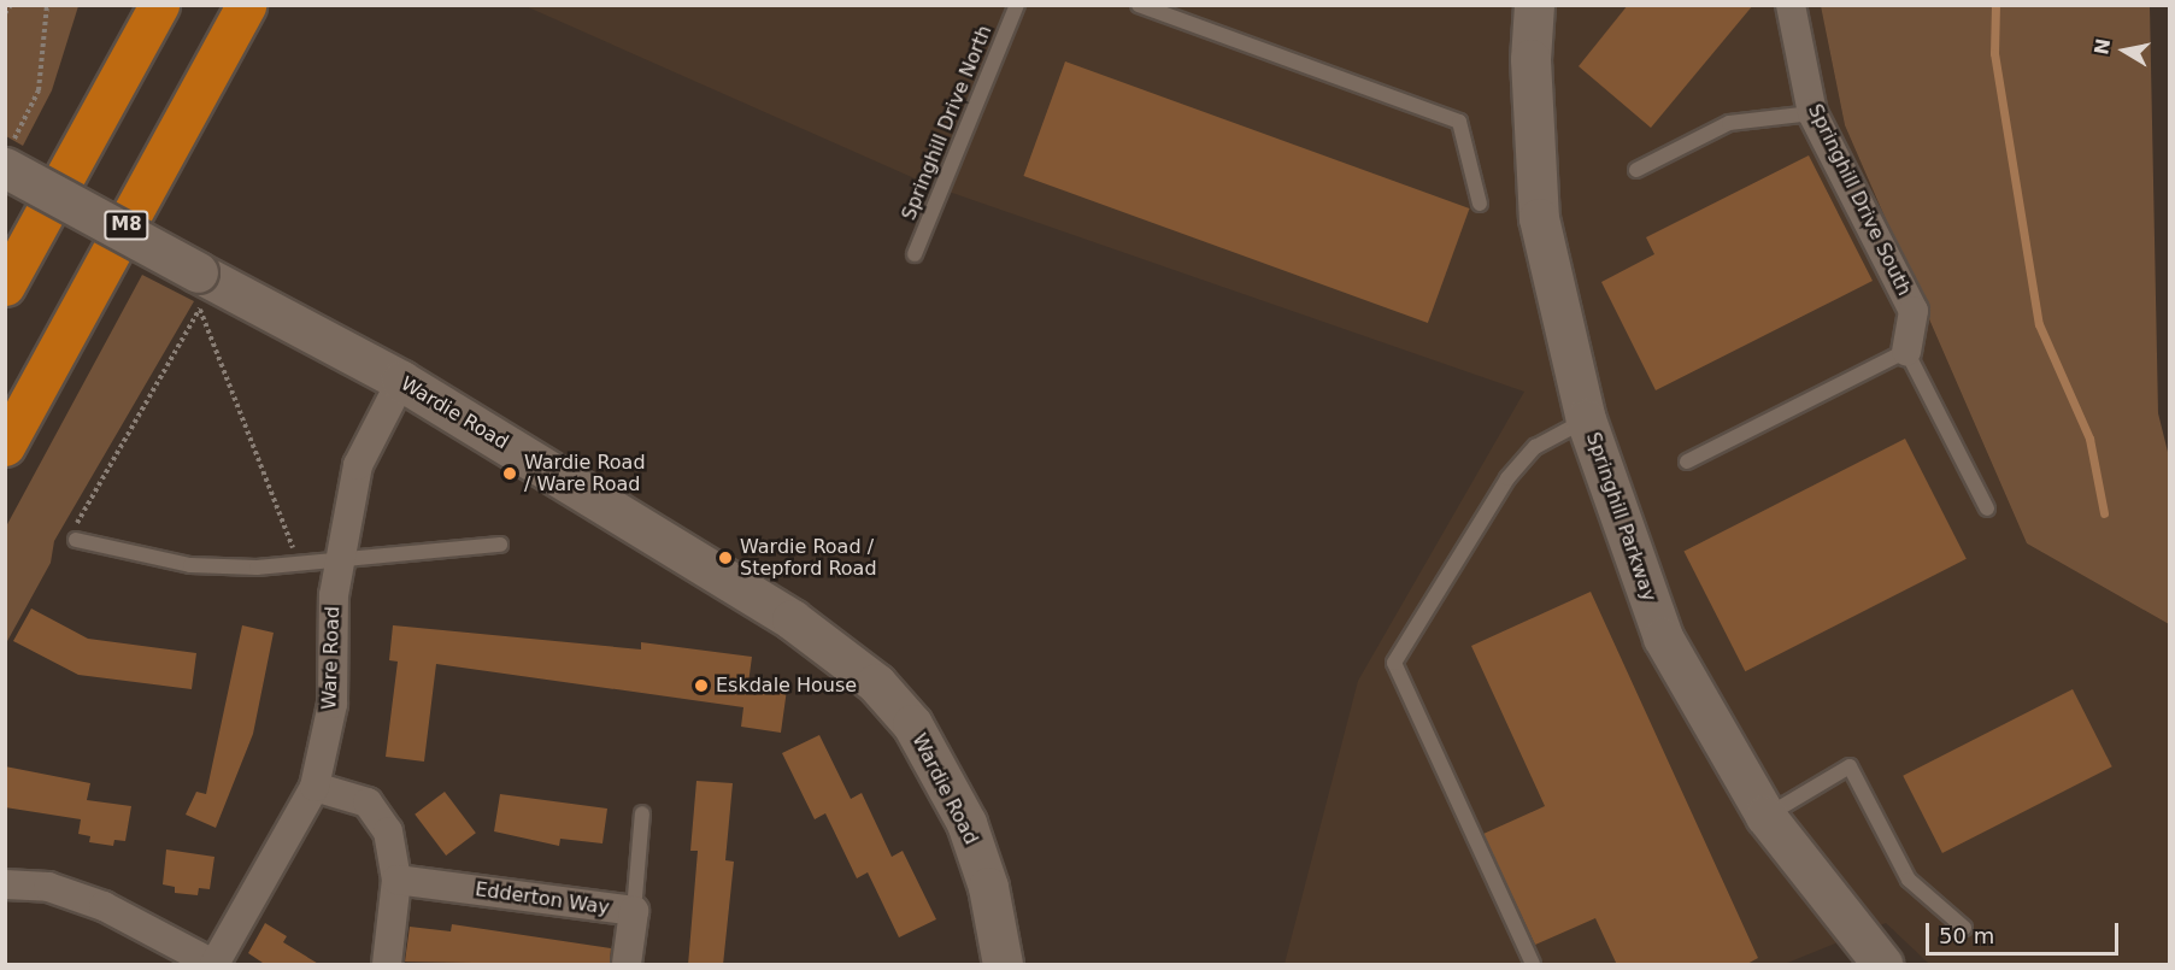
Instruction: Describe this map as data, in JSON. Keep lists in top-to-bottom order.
{
  "streets": {
    "highway": ["M8"],
    "street": [
      "Springhill Drive South",
      "Wardie Road",
      "Springhill Parkway",
      "Ware Road",
      "Edderton Way"
    ],
    "lane": ["Springhill Drive North"]
  },
  "crossings": [
    ["Wardie Road", "Ware Road"]
  ],
  "places": ["Wardie Road / Ware Road", "Wardie Road / Stepford Road", "Eskdale House"],
  "scale_bar": "50 m",
  "north": "left"
}
